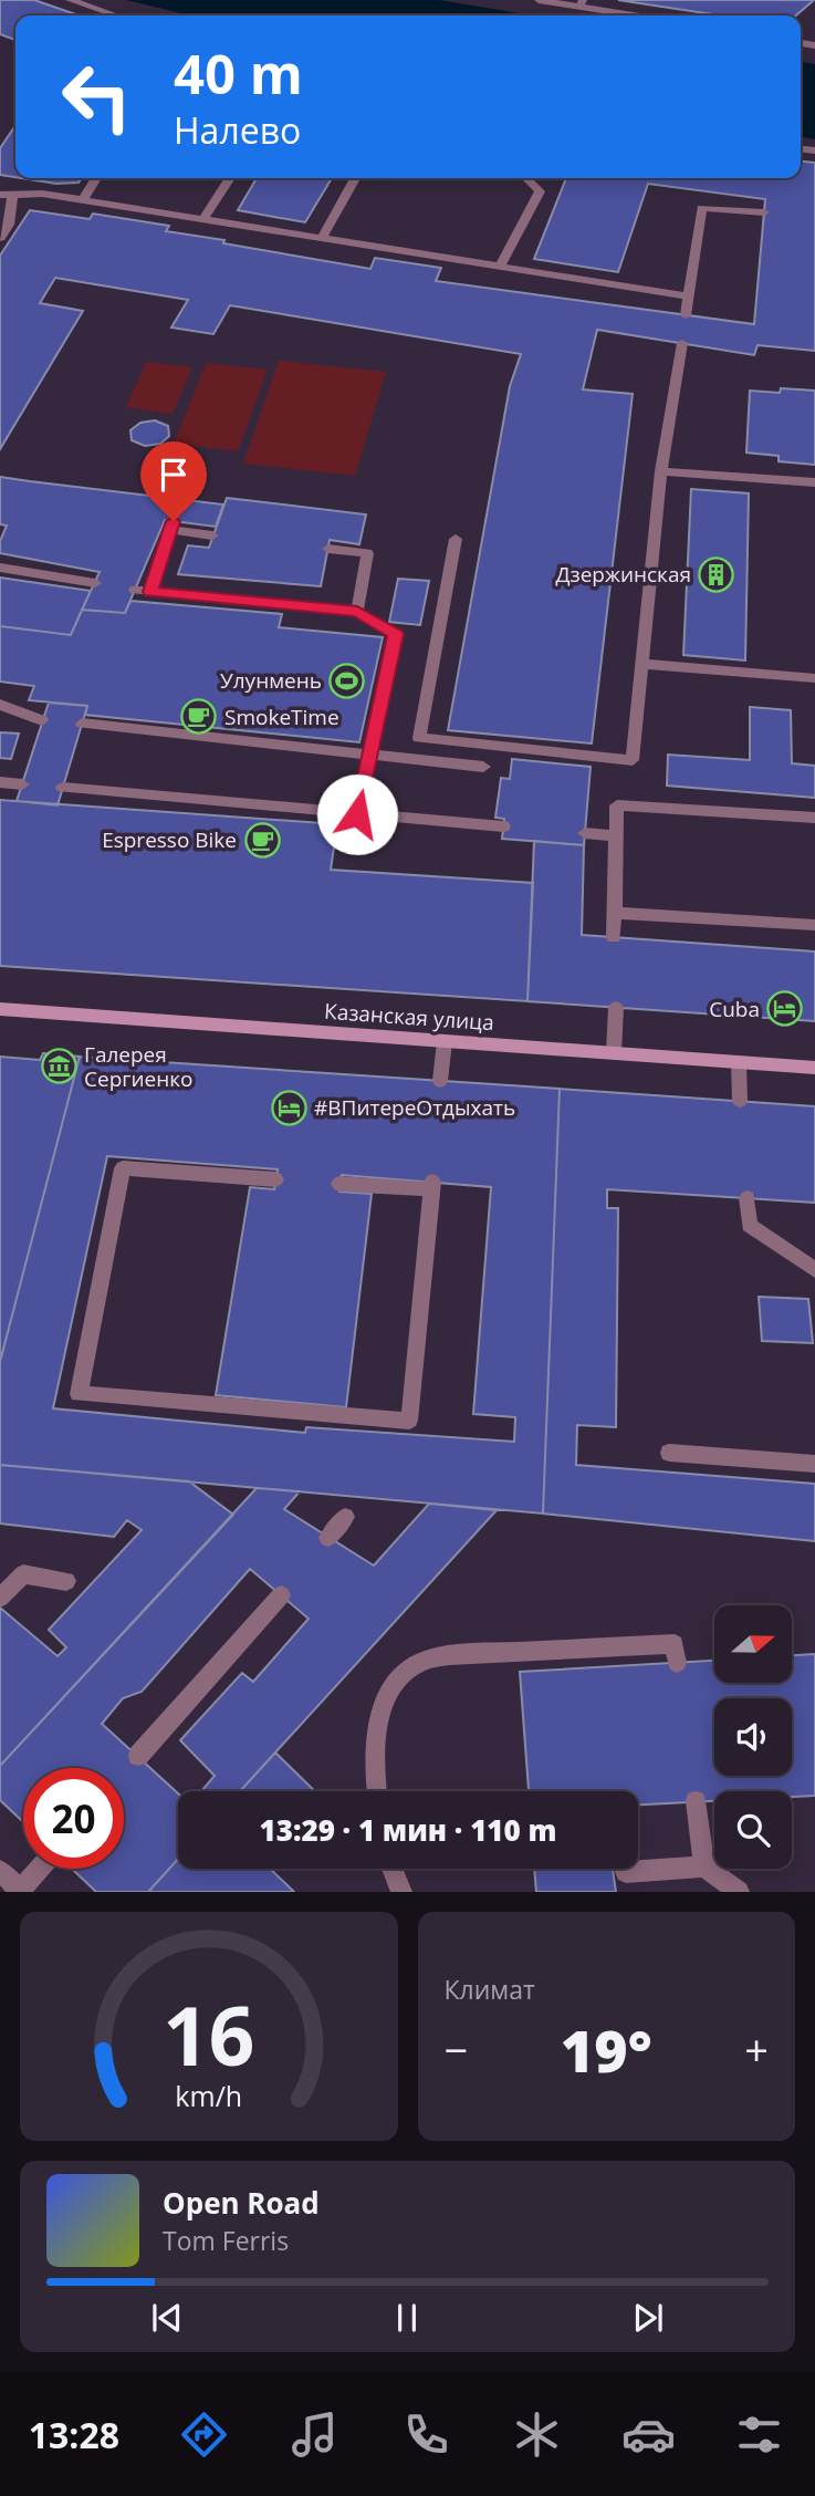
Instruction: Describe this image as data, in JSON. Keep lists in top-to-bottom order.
{
  "streets": {
    "street": ["Казанская улица"]
  },
  "places": {
    "building": ["Дзержинская"],
    "sports": ["Улунмень"],
    "cafe": ["SmokeTime", "Espresso Bike"],
    "hotel": ["Cuba", "#ВПитереОтдыхать"],
    "museum": ["Галерея Сергиенко"]
  },
  "north": "right",
  "page": {
    "turn": ["40 m", "Налево"],
    "limit": "20",
    "trip": "13:29 · 1 мин · 110 m",
    "tile": "Климат",
    "heat": ["−", "19°", "+"],
    "song": ["Open Road", "Tom Ferris"],
    "tabs": "13:28",
    "gauge": ["16", "km/h"]
  }
}
